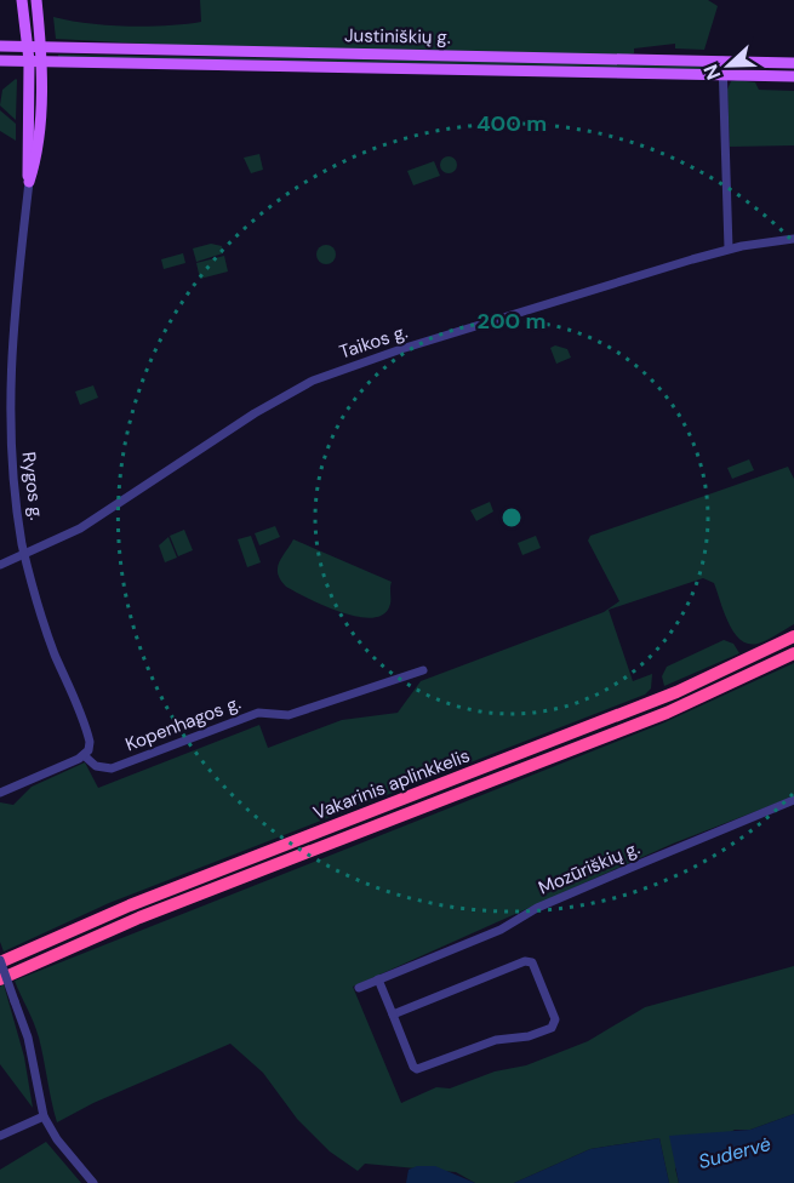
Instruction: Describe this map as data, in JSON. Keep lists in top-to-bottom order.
{
  "streets": {
    "highway": ["Vakarinis aplinkkelis"],
    "main road": ["Justiniškių g.", "Rygos g."],
    "street": ["Taikos g.", "Kopenhagos g.", "Mozūriškių g."]
  },
  "crossings": [
    ["Justiniškių g.", "Rygos g."],
    ["Taikos g.", "Rygos g."],
    ["Rygos g.", "Kopenhagos g."]
  ],
  "water": ["Sudervė"],
  "north": "left",
  "rings": ["400 m", "200 m"]
}
